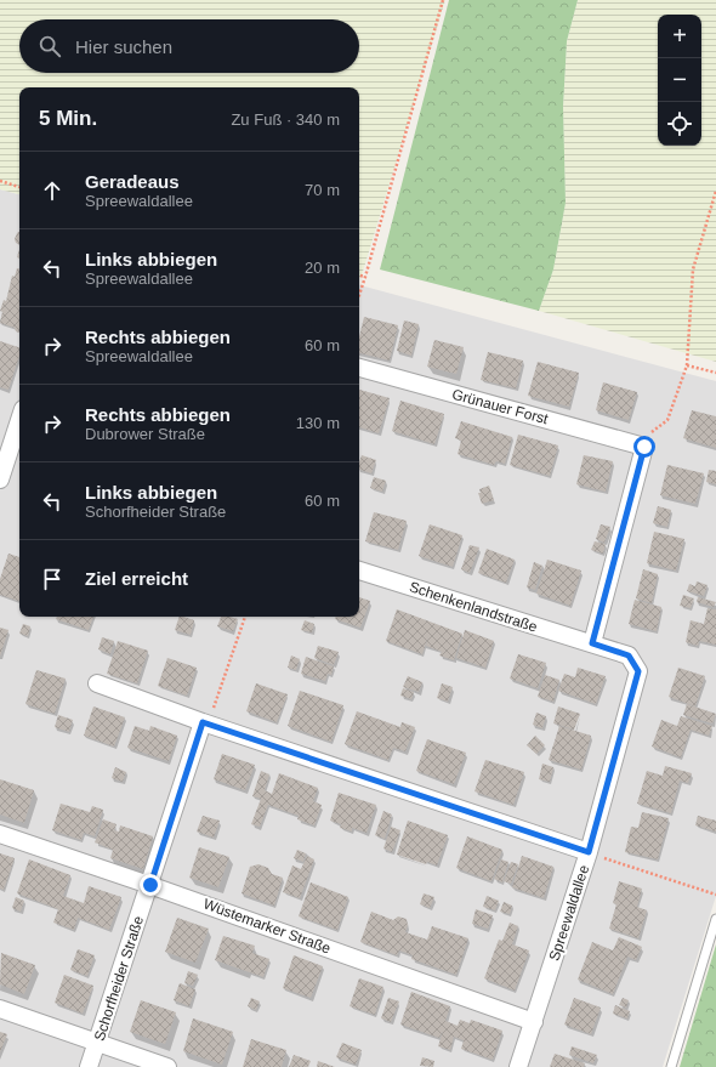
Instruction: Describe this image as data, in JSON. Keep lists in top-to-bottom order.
{
  "streets": {
    "street": [
      "Grünauer Forst",
      "Schenkenlandstraße",
      "Spreewaldallee",
      "Wüstemarker Straße",
      "Schorfheider Straße"
    ]
  },
  "crossings": [
    ["Schenkenlandstraße", "Spreewaldallee"],
    ["Spreewaldallee", "Wüstemarker Straße"],
    ["Wüstemarker Straße", "Schorfheider Straße"]
  ],
  "page": {
    "map_buttons": ["+", "−"],
    "search": "Hier suchen",
    "heading": ["5 Min.", "Zu Fuß · 340 m"],
    "list": [
      ["Geradeaus", "Spreewaldallee", "70 m"],
      ["Links abbiegen", "Spreewaldallee", "20 m"],
      ["Rechts abbiegen", "Spreewaldallee", "60 m"],
      ["Rechts abbiegen", "Dubrower Straße", "130 m"],
      ["Links abbiegen", "Schorfheider Straße", "60 m"],
      "Ziel erreicht"
    ]
  }
}
